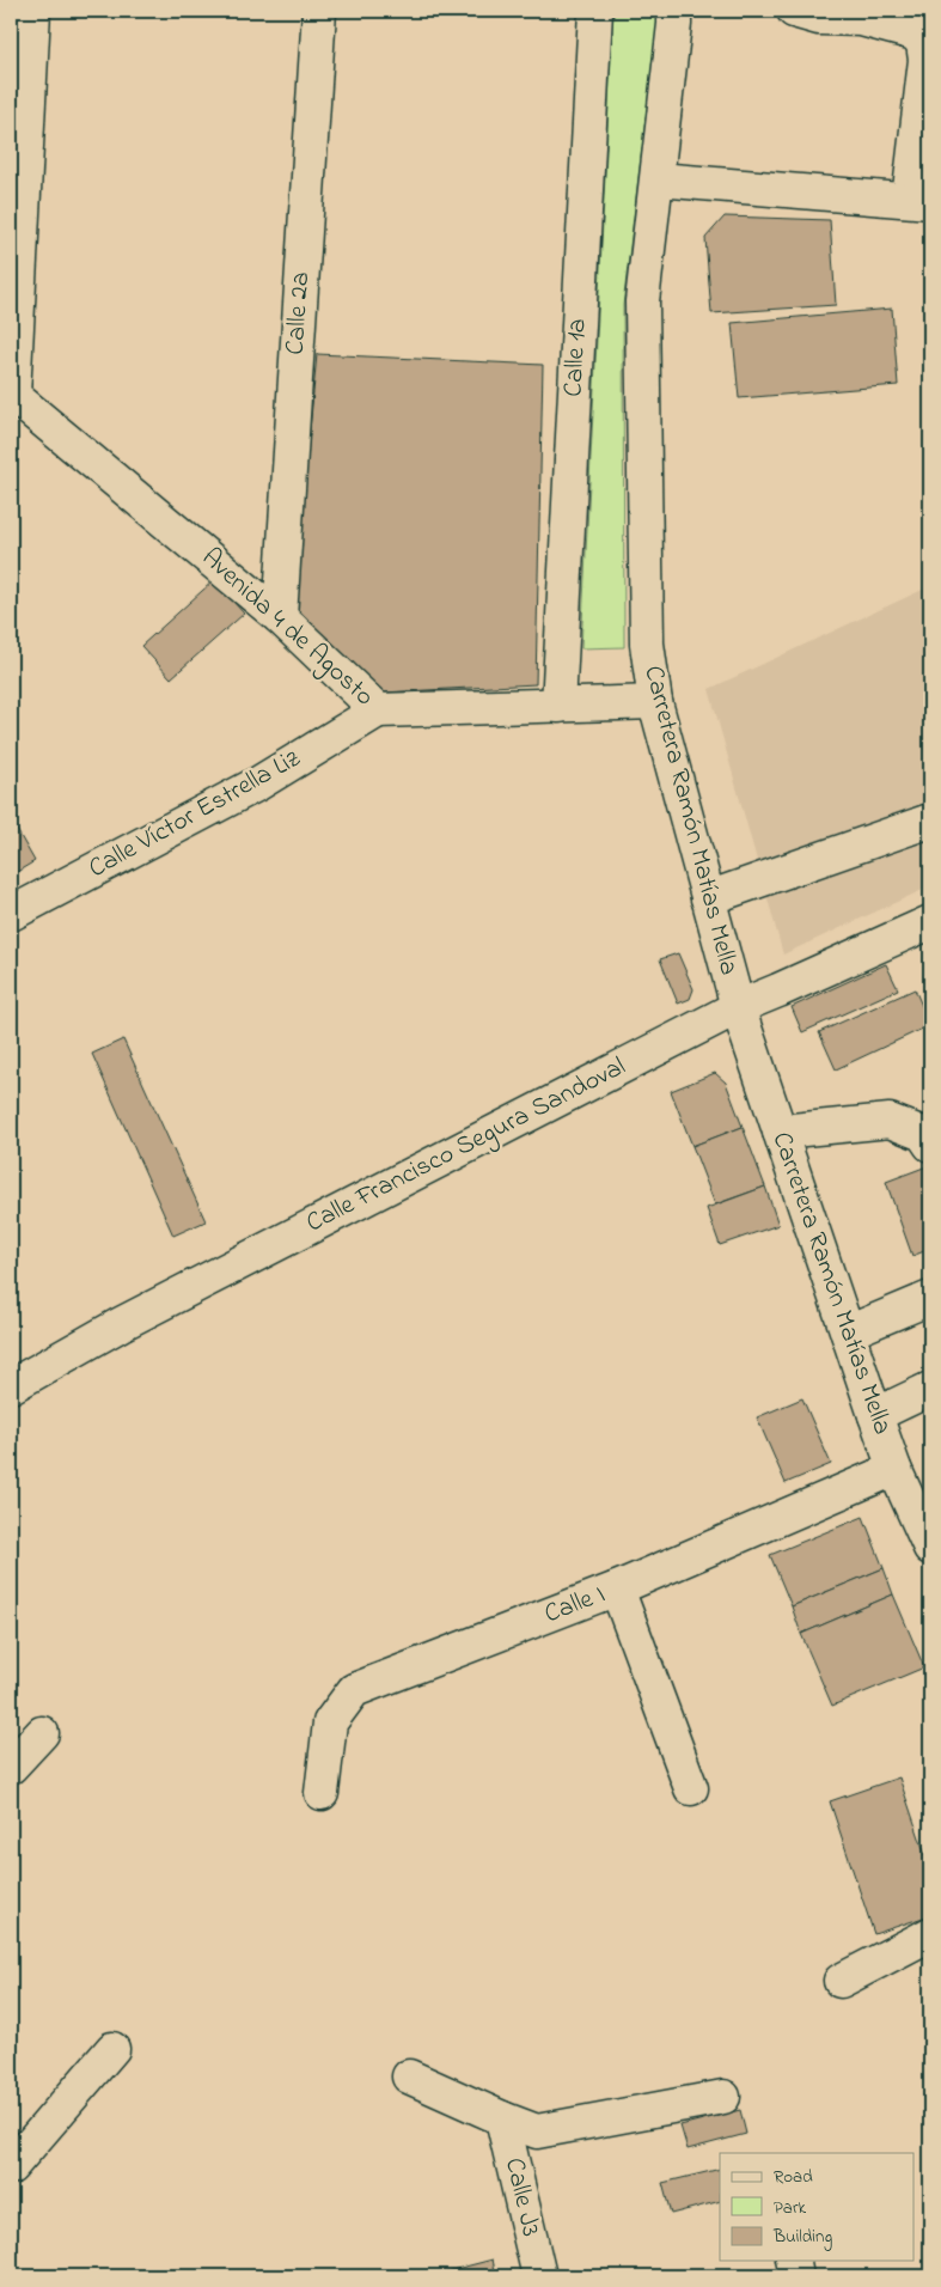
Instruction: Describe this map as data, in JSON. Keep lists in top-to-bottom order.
{
  "streets": {
    "street": [
      "Calle 2a",
      "Calle 1a",
      "Avenida 4 de Agosto",
      "Calle Víctor Estrella Liz",
      "Carretera Ramón Matías Mella",
      "Calle Francisco Segura Sandoval",
      "Calle I",
      "Calle J3"
    ]
  },
  "crossings": [
    ["Calle 2a", "Avenida 4 de Agosto"],
    ["Calle 1a", "Avenida 4 de Agosto"],
    ["Avenida 4 de Agosto", "Calle Víctor Estrella Liz"],
    ["Avenida 4 de Agosto", "Carretera Ramón Matías Mella"],
    ["Carretera Ramón Matías Mella", "Calle Francisco Segura Sandoval"],
    ["Carretera Ramón Matías Mella", "Calle I"]
  ],
  "legend": ["Road", "Park", "Building"]
}
